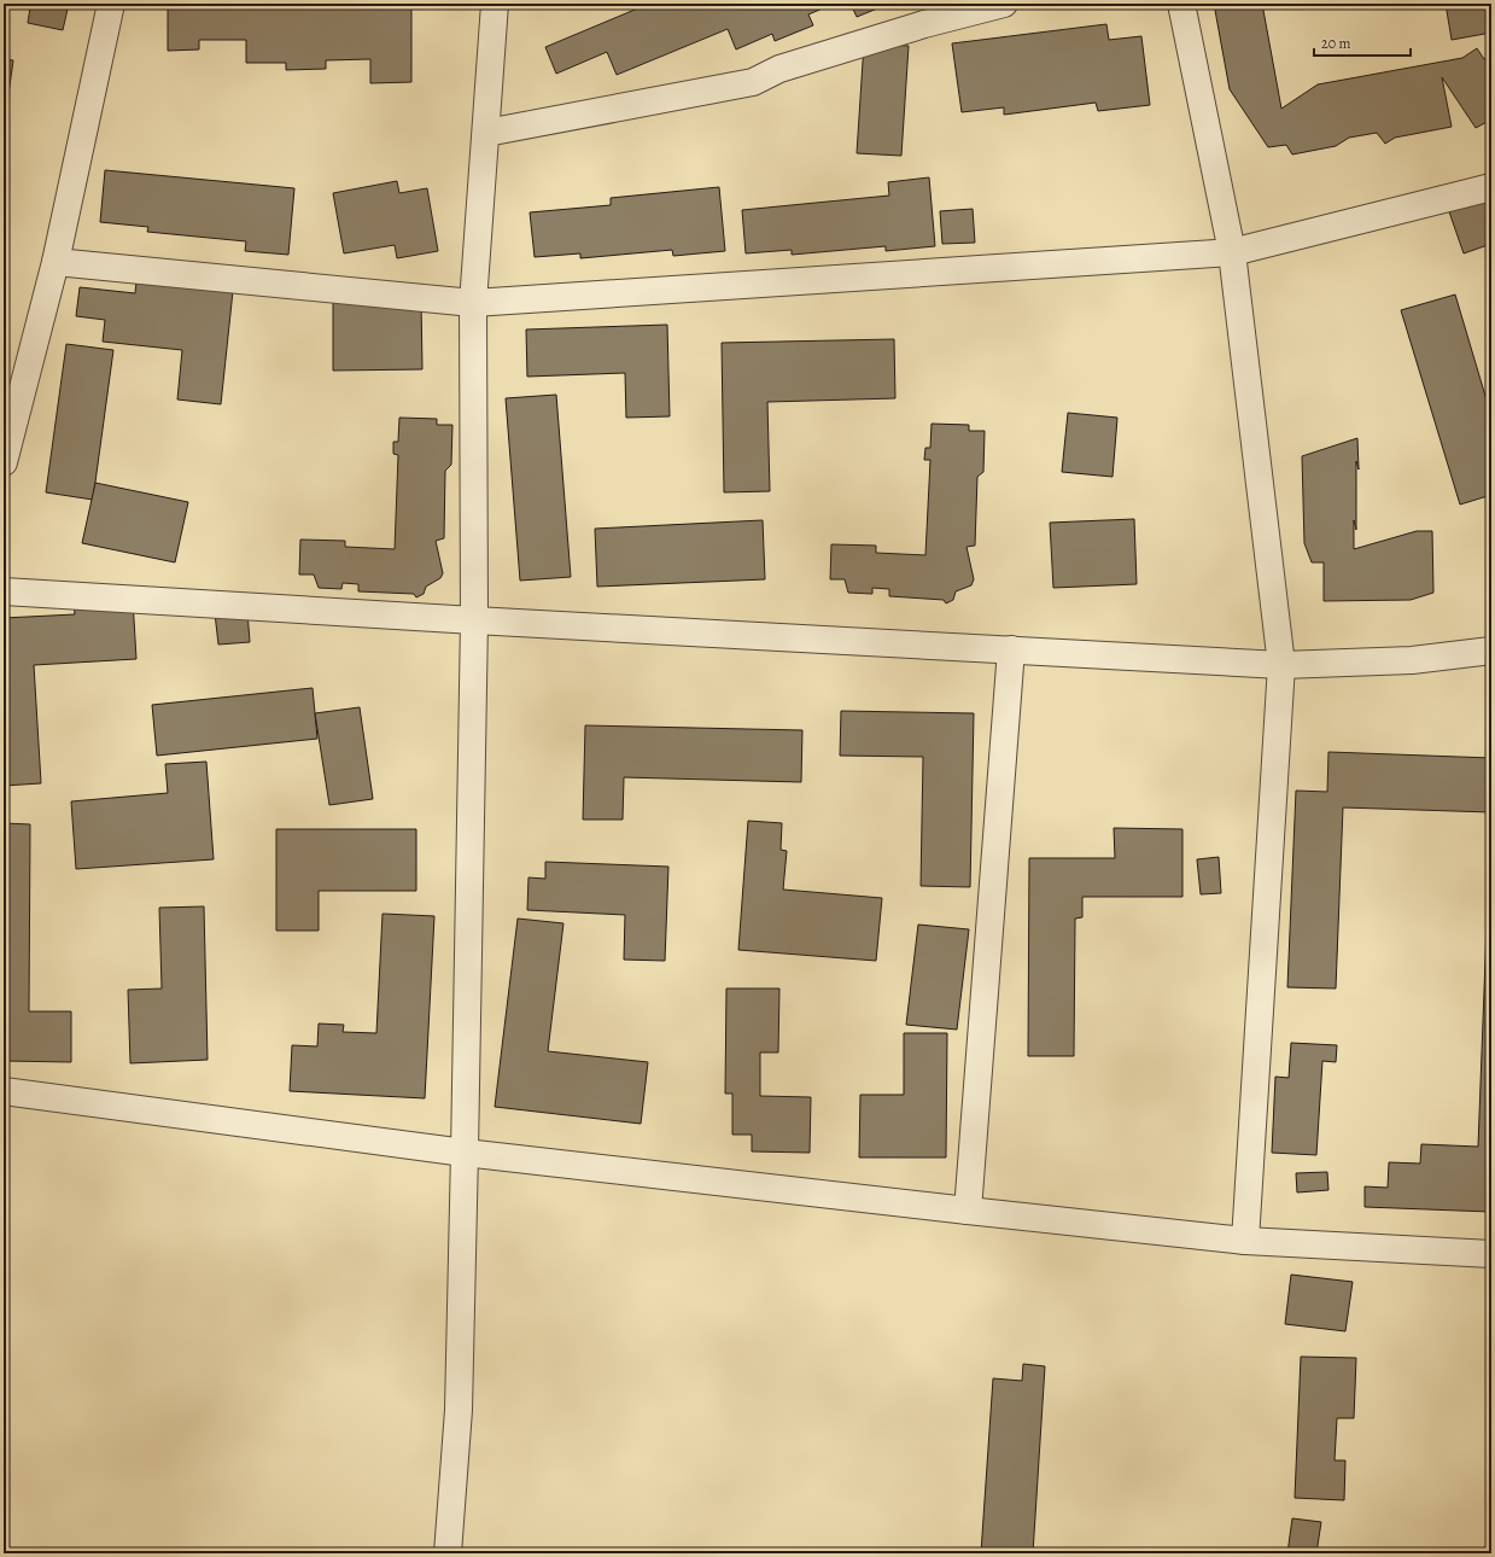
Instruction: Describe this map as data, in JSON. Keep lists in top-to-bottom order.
{
  "scale_bar": "20 m"
}
